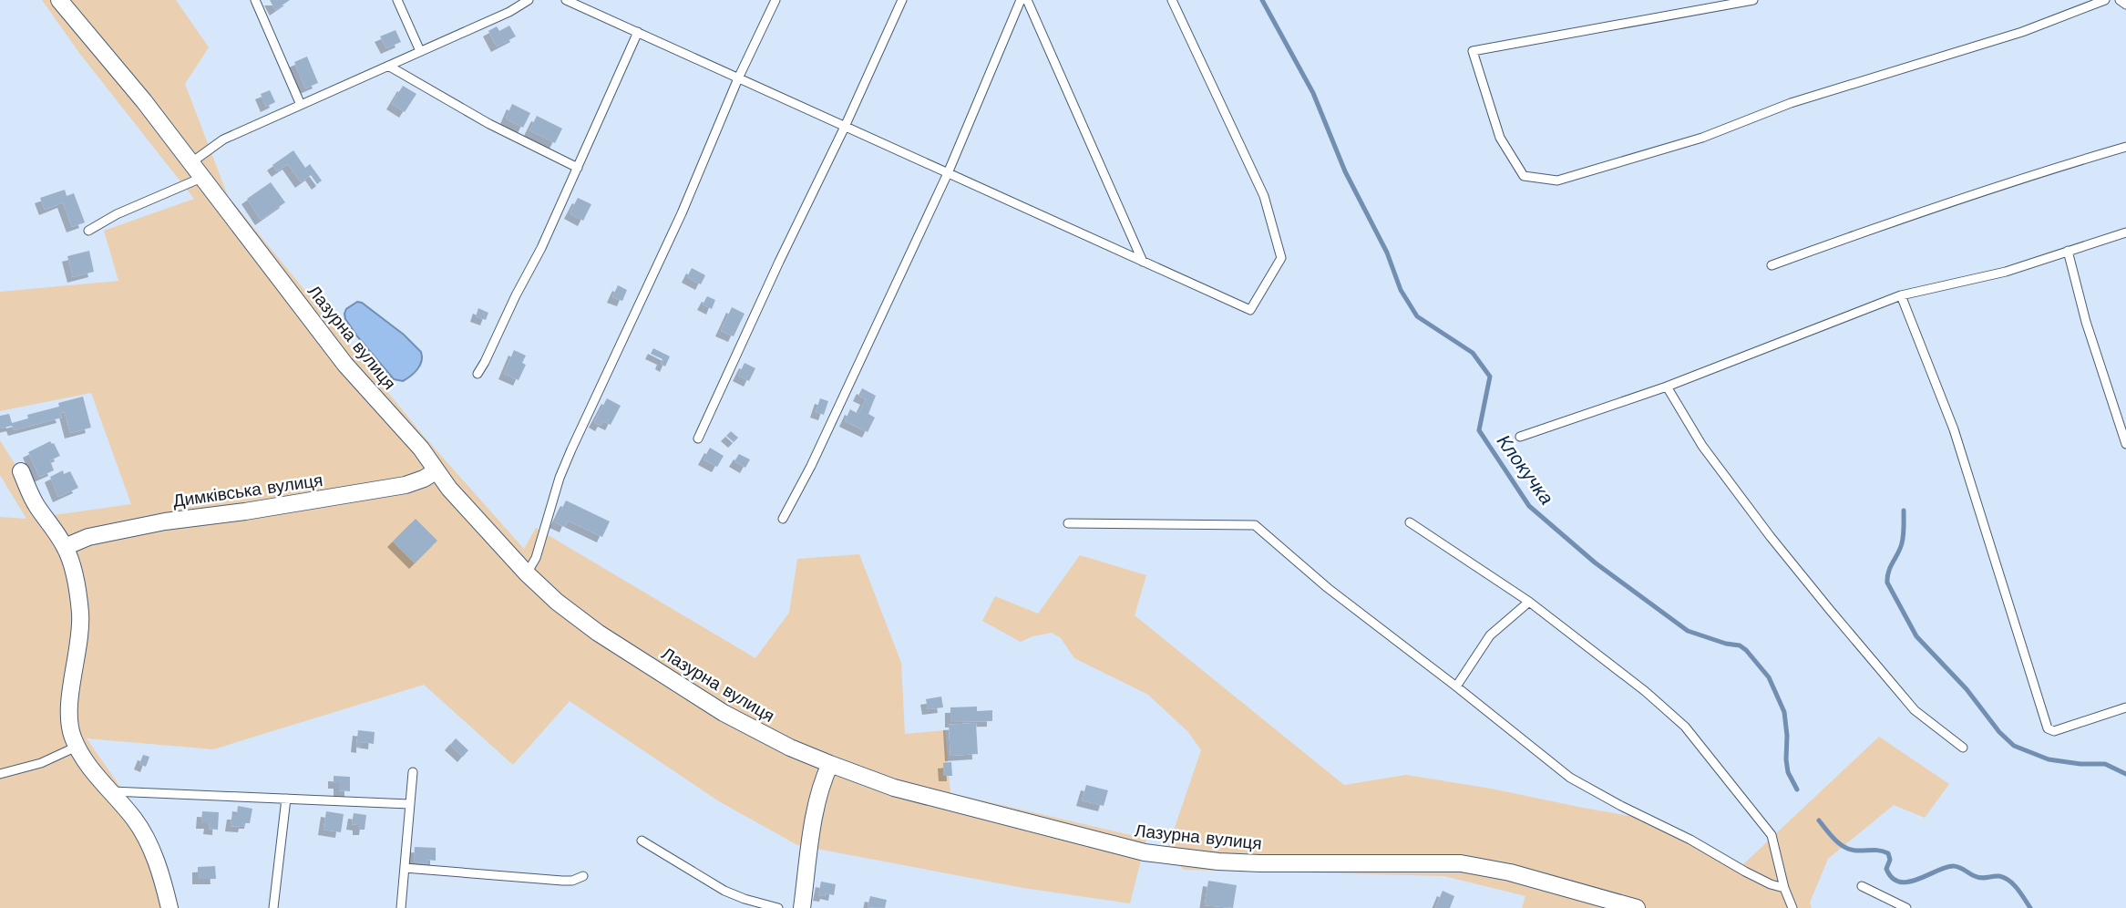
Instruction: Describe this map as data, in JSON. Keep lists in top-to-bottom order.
{
  "streets": {
    "street": ["Лазурна вулиця", "Димківська вулиця"]
  },
  "crossings": [
    ["Лазурна вулиця", "Димківська вулиця"]
  ],
  "water": ["Клокучка"]
}
